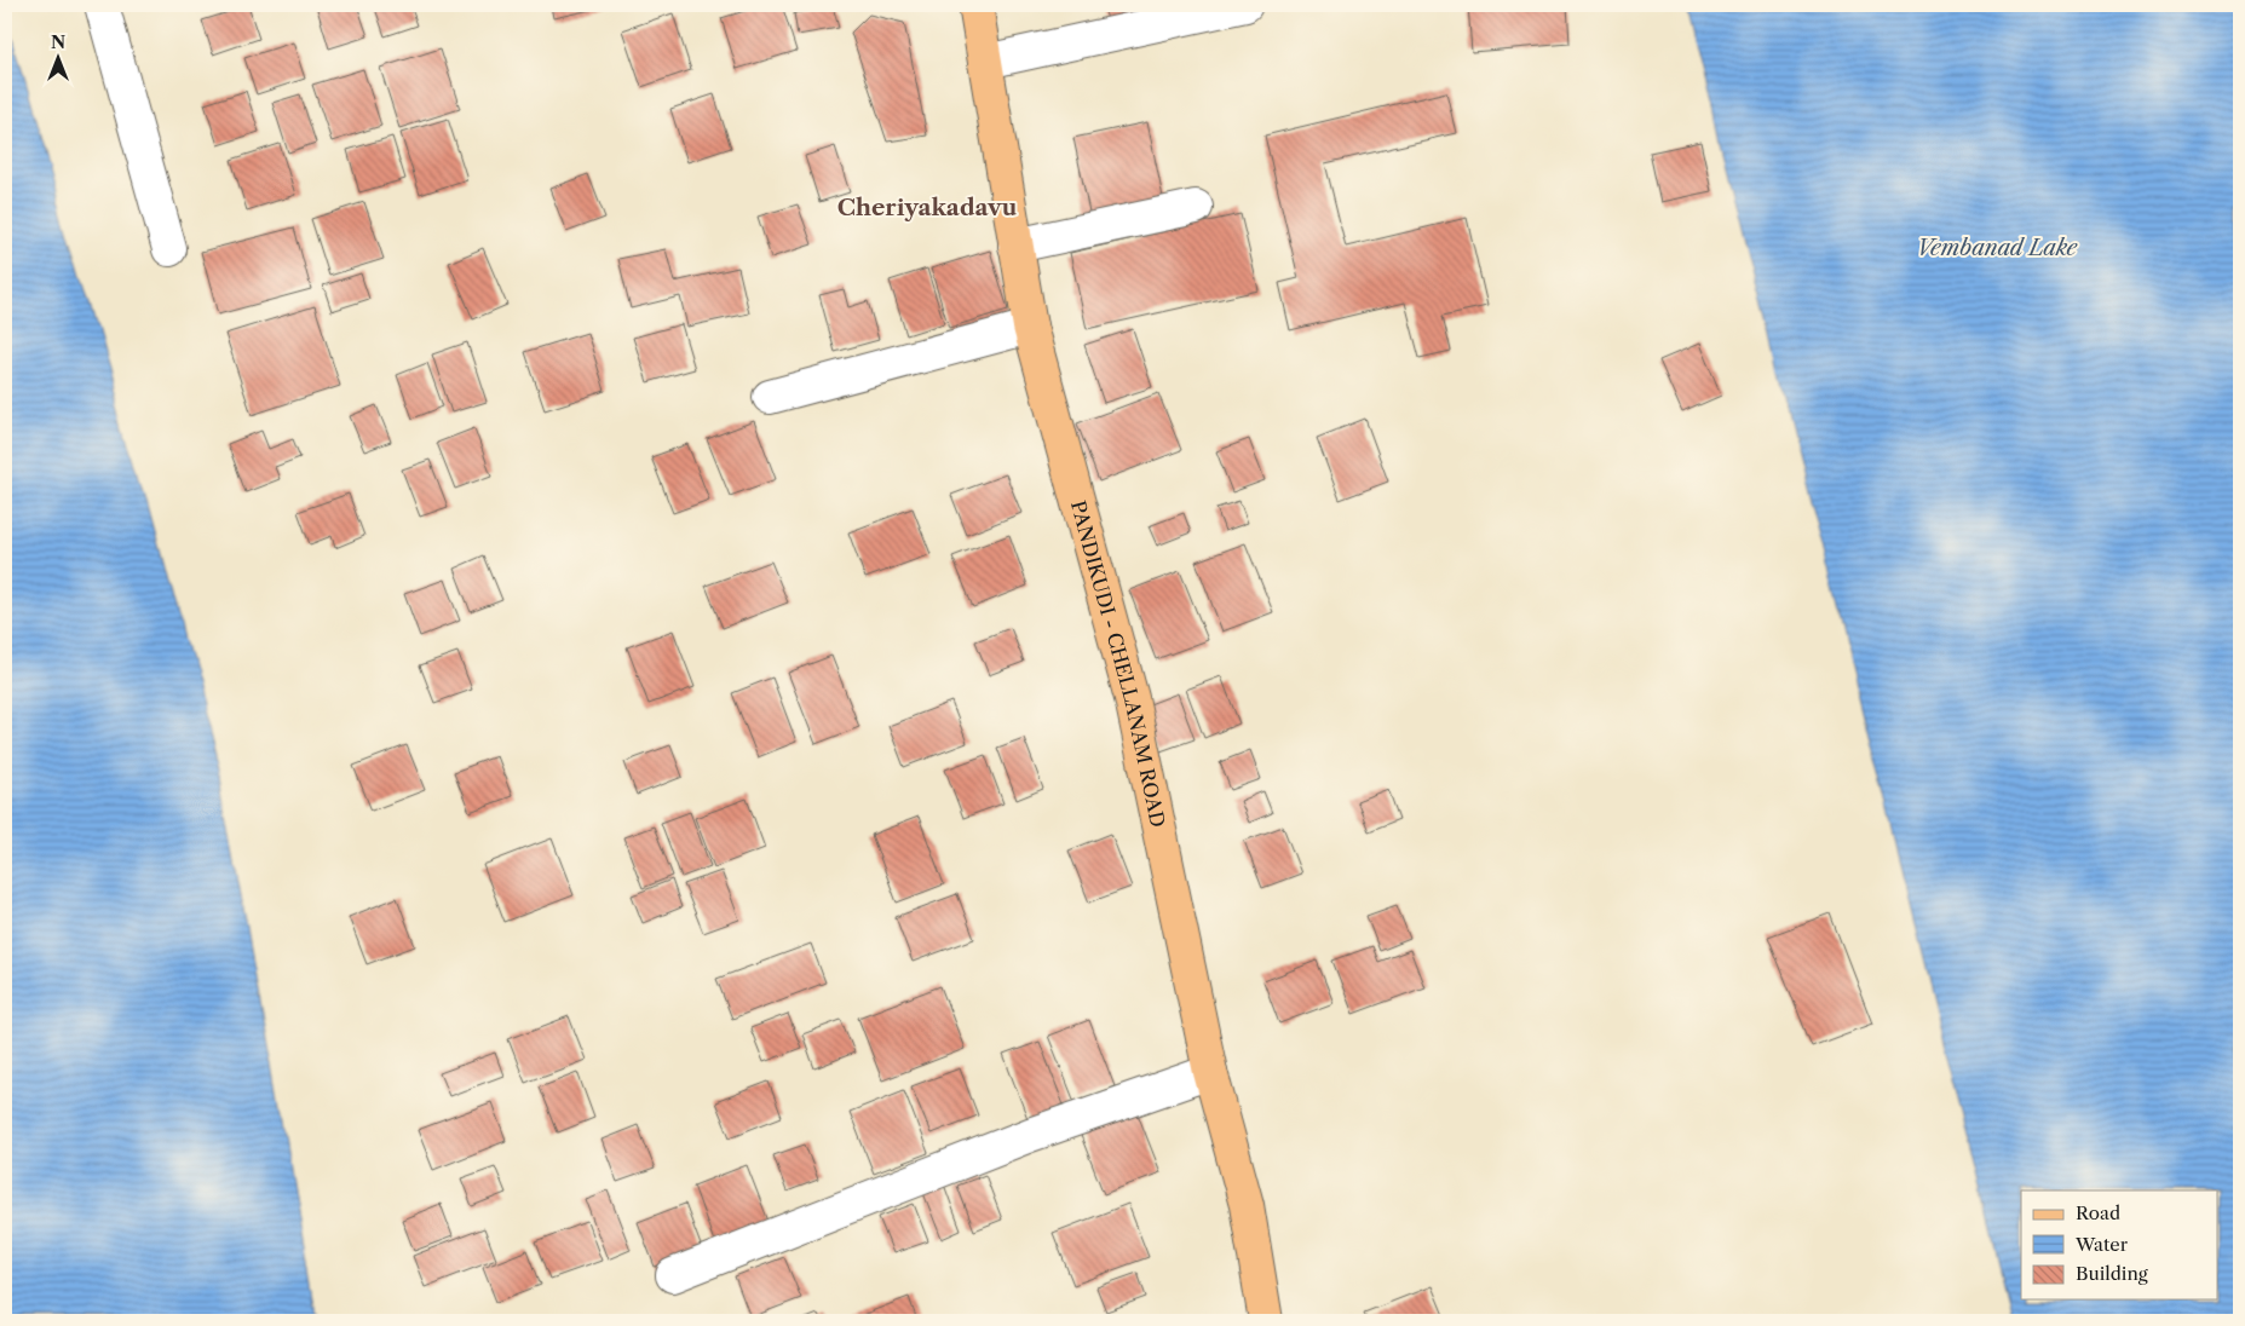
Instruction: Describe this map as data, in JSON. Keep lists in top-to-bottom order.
{
  "streets": {
    "main road": ["PANDIKUDI - CHELLANAM ROAD"]
  },
  "districts": ["Cheriyakadavu"],
  "water": ["Vembanad Lake"],
  "legend": ["Road", "Water", "Building"],
  "north": "top"
}
